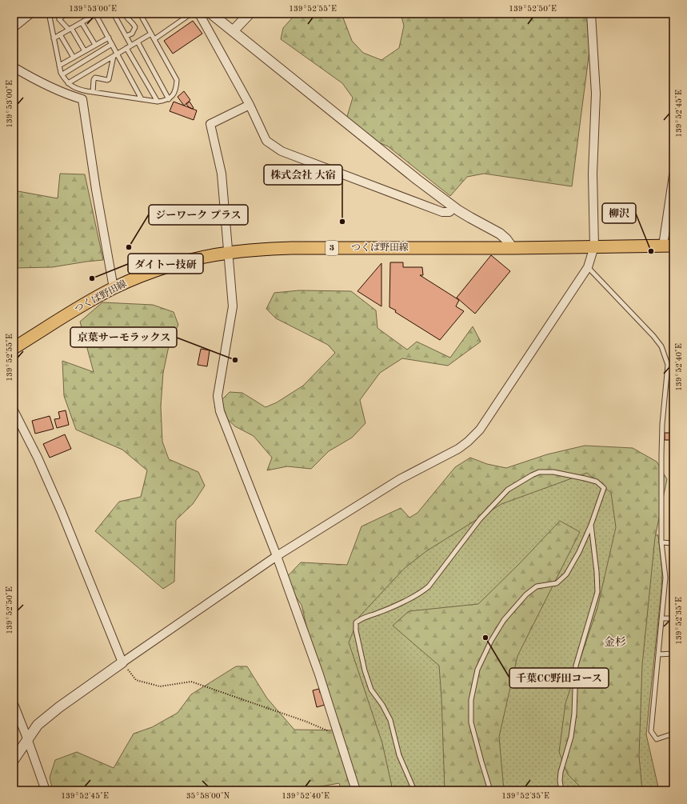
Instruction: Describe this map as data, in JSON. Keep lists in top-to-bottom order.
{
  "streets": {
    "main road": ["3", "つくば野田線"]
  },
  "districts": ["金杉"],
  "places": [
    "株式会社 大宿",
    "ジーワーク プラス",
    "柳沢",
    "ダイトー技研",
    "京葉サーモラックス",
    "千葉CC野田コース"
  ],
  "coordinates": [
    "139°53'00\"E",
    "139°52'55\"E",
    "139°52'50\"E",
    "139°52'45\"E",
    "139°52'40\"E",
    "139°52'35\"E",
    "35°58'00\"N"
  ]
}
